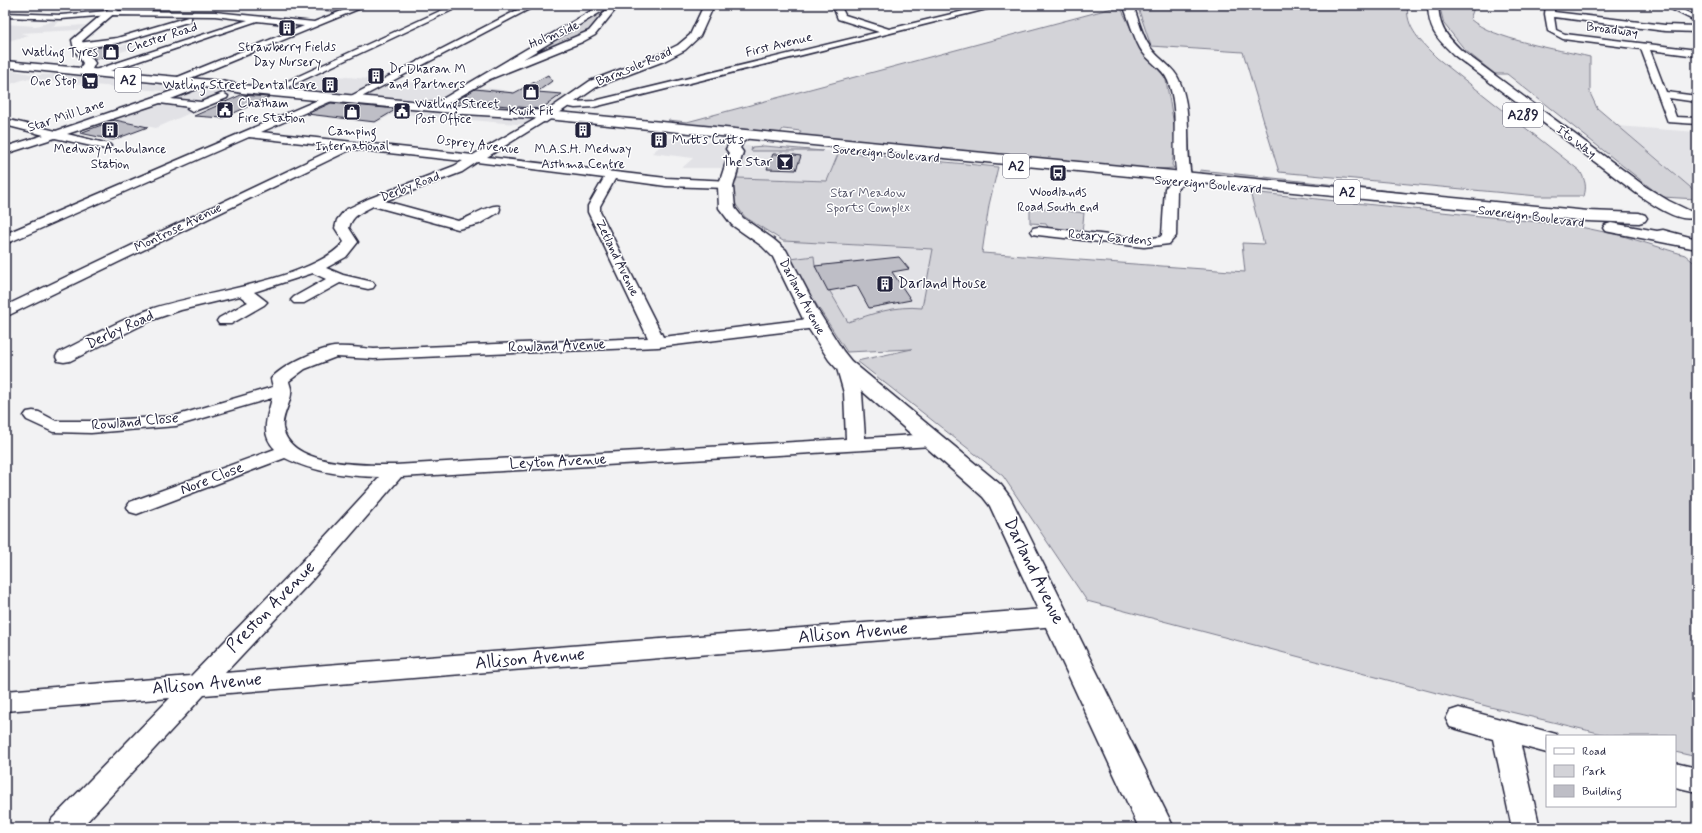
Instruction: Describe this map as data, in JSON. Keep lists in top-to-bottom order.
{
  "streets": {
    "main road": [
      "Barnsole Road",
      "A2",
      "A289",
      "Ito Way",
      "Sovereign Boulevard",
      "Darland Avenue"
    ],
    "street": [
      "Broadway",
      "Holmside",
      "Chester Road",
      "First Avenue",
      "Star Mill Lane",
      "Osprey Avenue",
      "Derby Road",
      "Montrose Avenue",
      "Rotary Gardens",
      "Zetland Avenue",
      "Rowland Avenue",
      "Rowland Close",
      "Leyton Avenue",
      "Nore Close",
      "Preston Avenue",
      "Allison Avenue"
    ]
  },
  "crossings": [
    ["Holmside", "A2"],
    ["Chester Road", "A2"],
    ["First Avenue", "Barnsole Road"],
    ["Barnsole Road", "A2"],
    ["Barnsole Road", "Derby Road"],
    ["A2", "Star Mill Lane"],
    ["A2", "Sovereign Boulevard"],
    ["A2", "Derby Road"],
    ["A2", "Darland Avenue"],
    ["Ito Way", "Sovereign Boulevard"],
    ["Osprey Avenue", "Derby Road"],
    ["Osprey Avenue", "Montrose Avenue"],
    ["Osprey Avenue", "Zetland Avenue"],
    ["Osprey Avenue", "Darland Avenue"],
    ["Sovereign Boulevard", "Rotary Gardens"],
    ["Sovereign Boulevard", "Darland Avenue"],
    ["Zetland Avenue", "Rowland Avenue"],
    ["Darland Avenue", "Rowland Avenue"],
    ["Darland Avenue", "Leyton Avenue"],
    ["Darland Avenue", "Allison Avenue"],
    ["Rowland Avenue", "Rowland Close"],
    ["Leyton Avenue", "Nore Close"],
    ["Leyton Avenue", "Preston Avenue"],
    ["Preston Avenue", "Allison Avenue"]
  ],
  "parks": ["Star Meadow Sports Complex"],
  "places": {
    "building": [
      "Strawberry Fields Day Nursery",
      "Dr Dharan M and Partners",
      "Watling Street Dental Care",
      "Medway Ambulance Station",
      "M.A.S.H. Medway Asthma Centre",
      "Mutts Cutts",
      "Darland House"
    ],
    "shop": ["Watling Tyres", "Kwik Fit", "Camping International"],
    "supermarket": ["One Stop"],
    "public building": ["Chatham Fire Station", "Watling Street Post Office"],
    "bar": ["The Star"],
    "bus stop": ["Woodlands Road South end"]
  },
  "legend": ["Road", "Park", "Building"]
}
